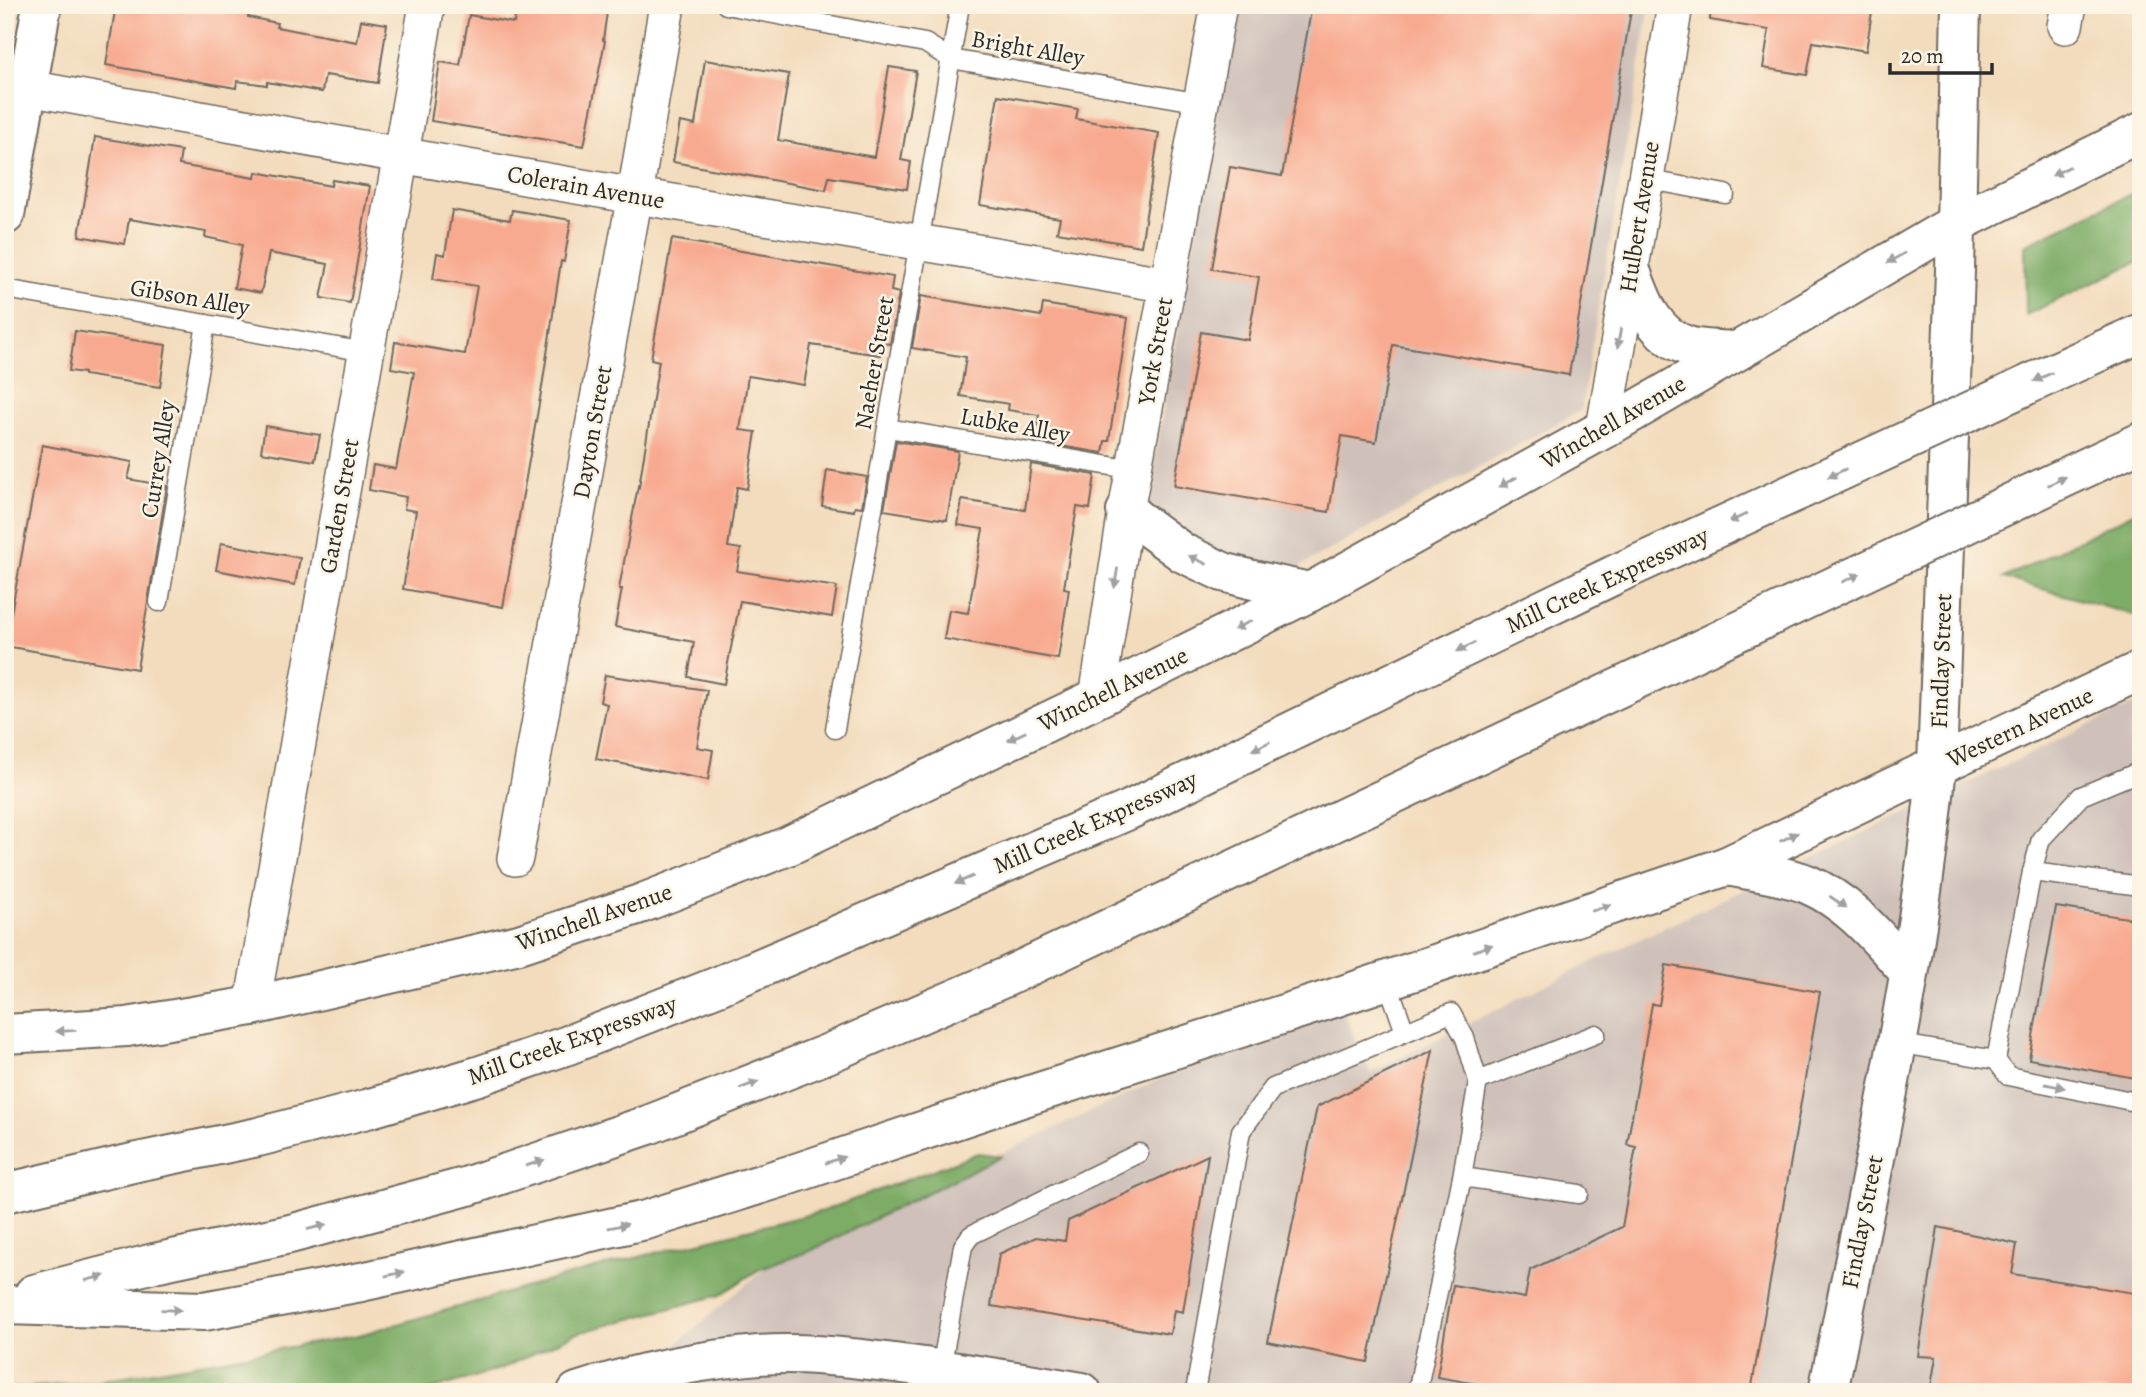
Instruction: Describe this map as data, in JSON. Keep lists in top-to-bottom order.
{
  "streets": {
    "main road": [
      "Winchell Avenue",
      "Mill Creek Expressway",
      "Findlay Street",
      "Western Avenue"
    ],
    "street": [
      "Colerain Avenue",
      "Hulbert Avenue",
      "York Street",
      "Dayton Street",
      "Garden Street"
    ],
    "lane": [
      "Bright Alley",
      "Gibson Alley",
      "Naeher Street",
      "Lubke Alley",
      "Currey Alley"
    ]
  },
  "crossings": [
    ["Bright Alley", "York Street"],
    ["Bright Alley", "Naeher Street"],
    ["Colerain Avenue", "York Street"],
    ["Colerain Avenue", "Naeher Street"],
    ["Colerain Avenue", "Dayton Street"],
    ["Colerain Avenue", "Garden Street"],
    ["Hulbert Avenue", "Winchell Avenue"],
    ["Gibson Alley", "Currey Alley"],
    ["Gibson Alley", "Garden Street"],
    ["York Street", "Winchell Avenue"],
    ["York Street", "Lubke Alley"],
    ["Naeher Street", "Lubke Alley"],
    ["Winchell Avenue", "Garden Street"],
    ["Winchell Avenue", "Findlay Street"],
    ["Findlay Street", "Western Avenue"]
  ],
  "one_way": ["Hulbert Avenue"],
  "scale_bar": "20 m"
}
